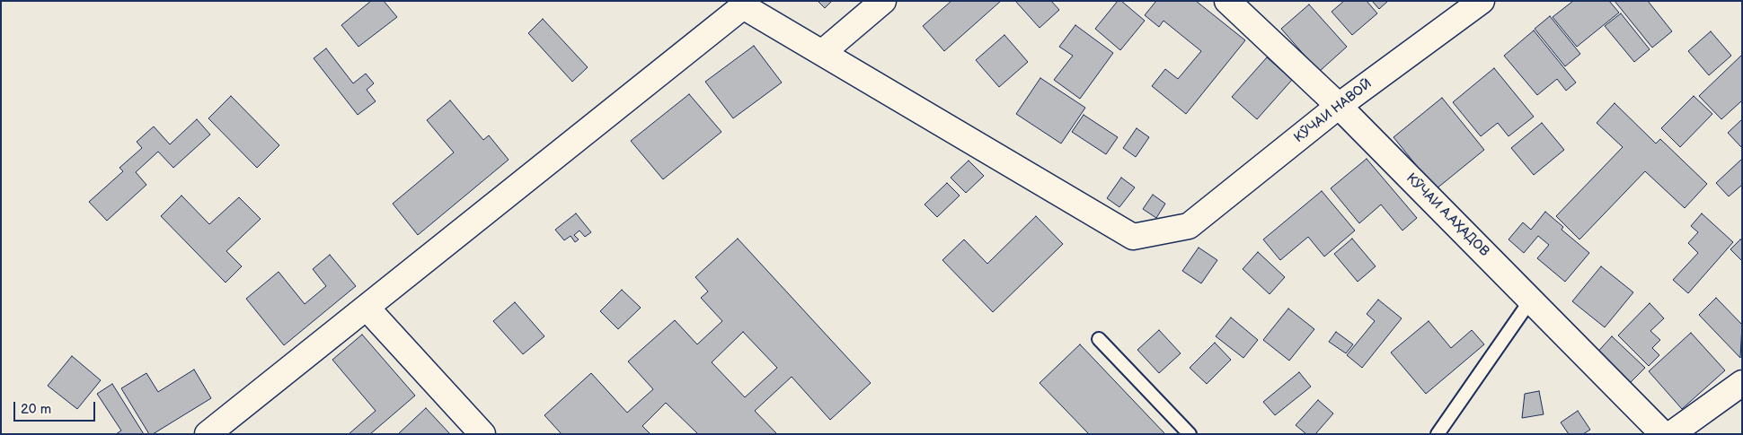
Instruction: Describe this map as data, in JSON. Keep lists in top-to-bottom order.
{
  "streets": {
    "street": ["КӮЧАИ НАВОӢ", "КӮЧАИ А.АҲАДОВ"]
  },
  "crossings": [
    ["КӮЧАИ НАВОӢ", "КӮЧАИ А.АҲАДОВ"]
  ],
  "scale_bar": "20 m"
}
